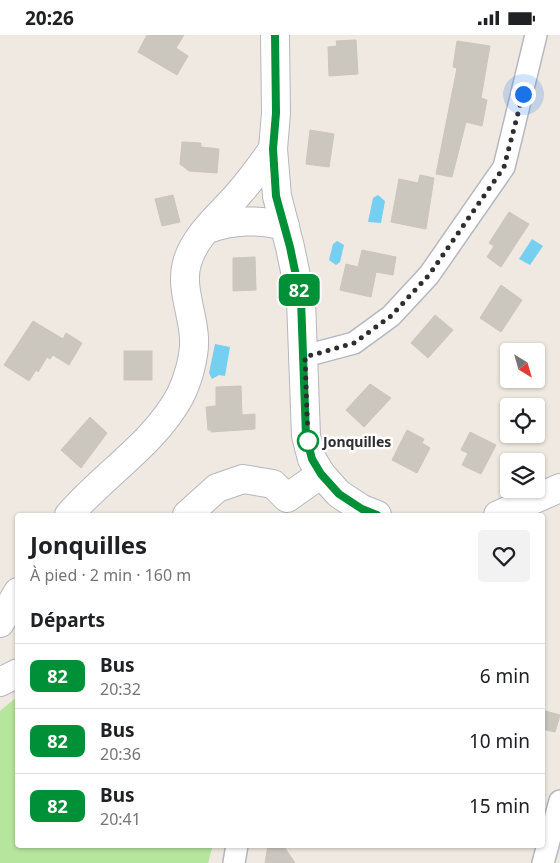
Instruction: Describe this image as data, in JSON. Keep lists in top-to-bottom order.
{
  "places": ["Jonquilles"],
  "lines": ["bus line 82"],
  "north": "bottom right",
  "page": {
    "status": "20:26",
    "on_map": "82",
    "heading": [
      ["Jonquilles", "À pied · 2 min · 160 m"],
      "Départs"
    ],
    "list": [
      {
        "mark": "82",
        "name": "Bus",
        "note": "20:32",
        "value": "6 min"
      },
      {
        "mark": "82",
        "name": "Bus",
        "note": "20:36",
        "value": "10 min"
      },
      {
        "mark": "82",
        "name": "Bus",
        "note": "20:41",
        "value": "15 min"
      }
    ]
  }
}
